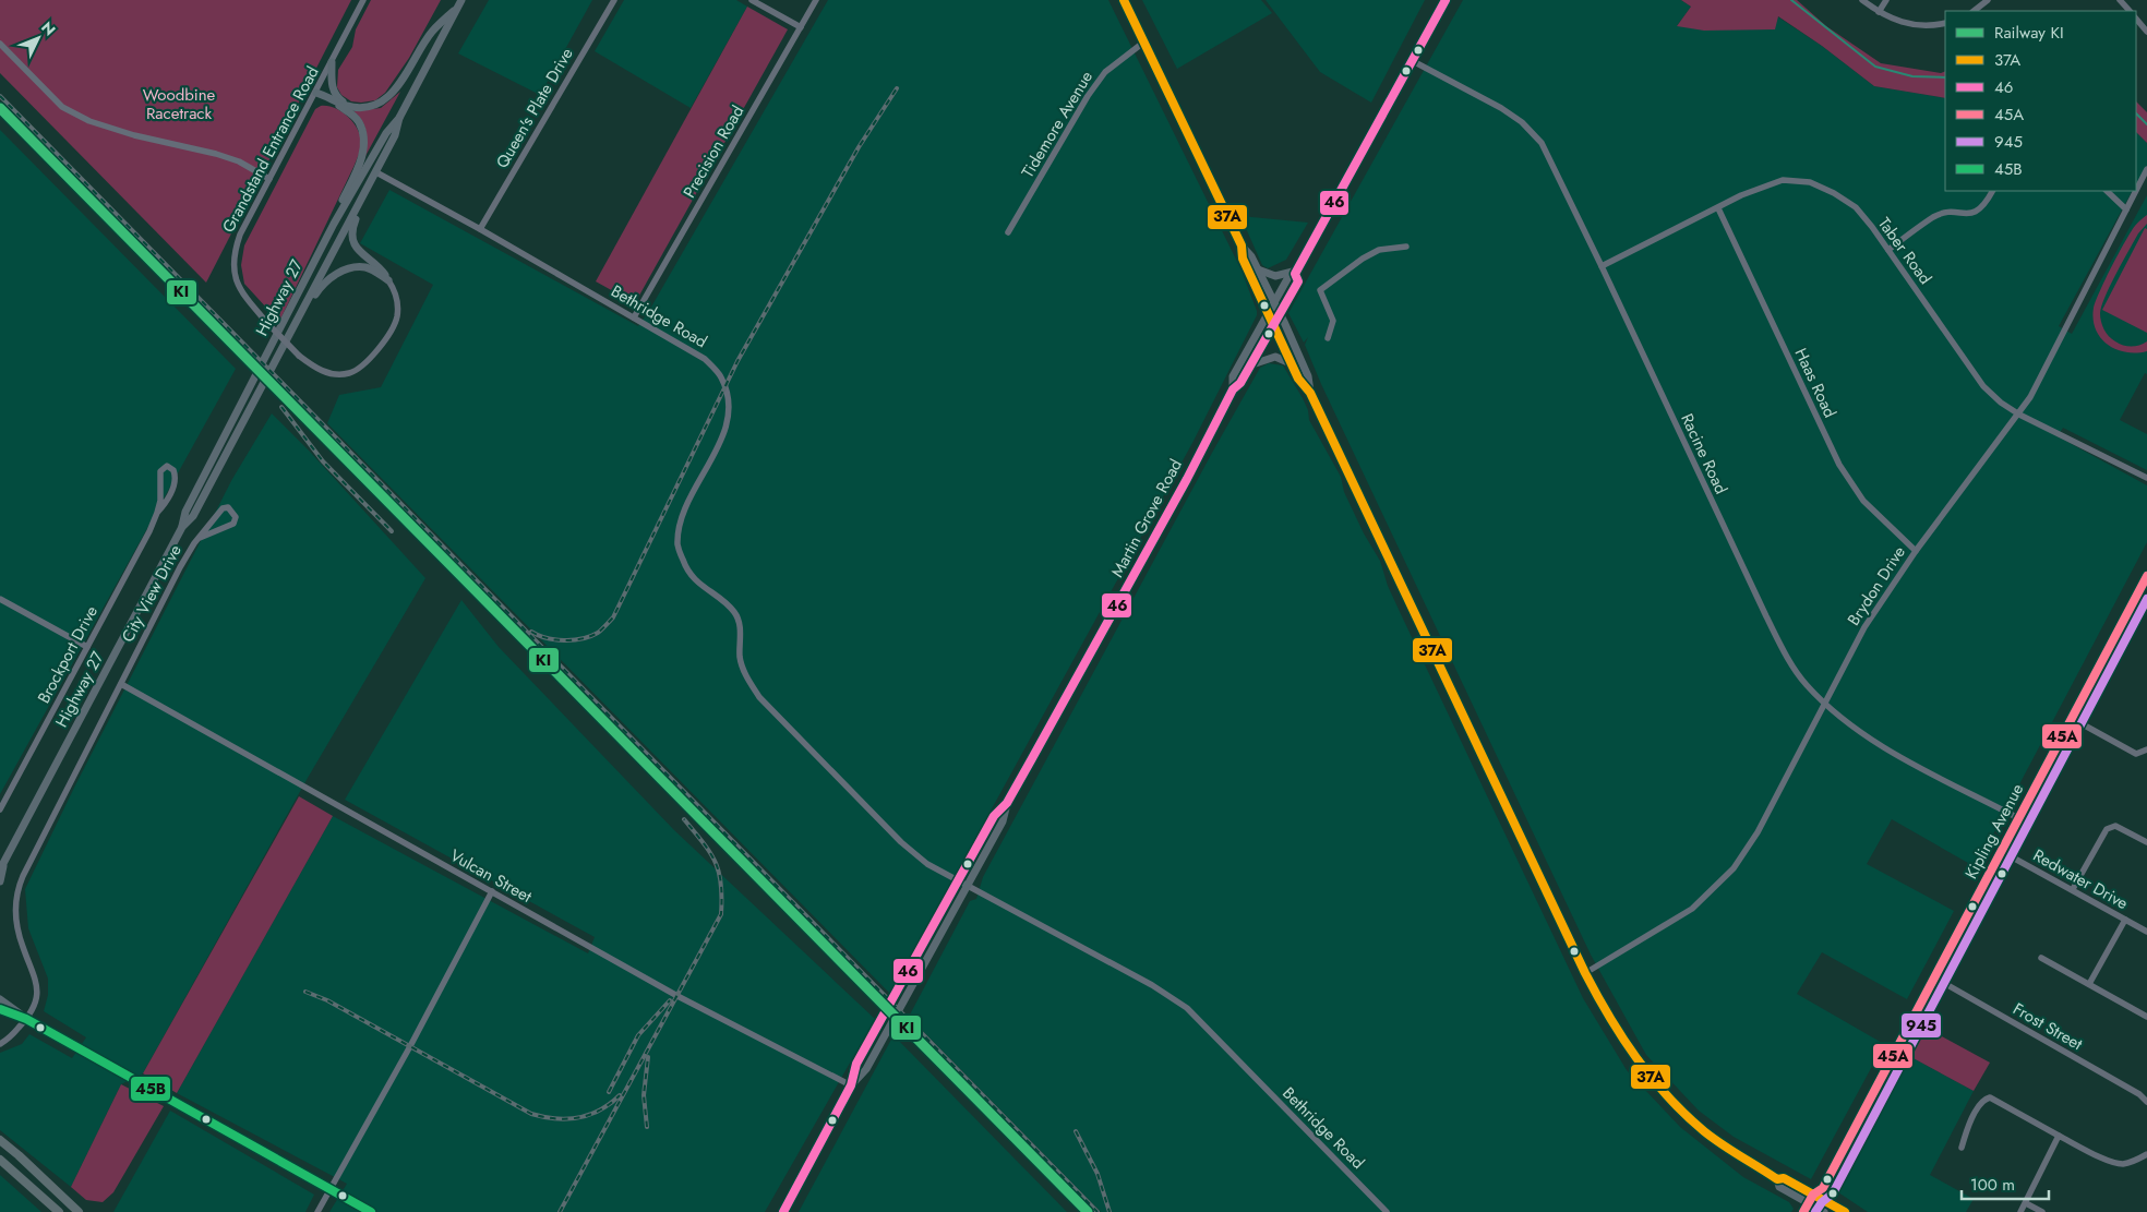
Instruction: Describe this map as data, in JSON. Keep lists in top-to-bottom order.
{
  "streets": {
    "main road": ["Highway 27", "Martin Grove Road", "Kipling Avenue"],
    "street": [
      "Queen's Plate Drive",
      "Tidemore Avenue",
      "Grandstand Entrance Road",
      "Precision Road",
      "Taber Road",
      "Bethridge Road",
      "Haas Road",
      "Racine Road",
      "Brydon Drive",
      "City View Drive",
      "Brockport Drive",
      "Vulcan Street",
      "Redwater Drive",
      "Frost Street"
    ]
  },
  "crossings": [
    ["Queen's Plate Drive", "Bethridge Road"],
    ["Precision Road", "Bethridge Road"],
    ["Taber Road", "Haas Road"],
    ["Taber Road", "Racine Road"],
    ["Taber Road", "Brydon Drive"],
    ["Highway 27", "Bethridge Road"],
    ["Bethridge Road", "Martin Grove Road"],
    ["Haas Road", "Brydon Drive"],
    ["Racine Road", "Martin Grove Road"],
    ["Racine Road", "Brydon Drive"],
    ["Racine Road", "Kipling Avenue"],
    ["Martin Grove Road", "Vulcan Street"],
    ["City View Drive", "Vulcan Street"],
    ["Kipling Avenue", "Redwater Drive"],
    ["Kipling Avenue", "Frost Street"]
  ],
  "parks": ["Woodbine Racetrack"],
  "lines": [
    "transit line 37A",
    "transit line 46",
    "rail line KI",
    "transit line 45A",
    "transit line 945",
    "transit line 45B"
  ],
  "legend": [
    "Railway KI",
    "37A",
    "46",
    "45A",
    "945",
    "45B"
  ],
  "scale_bar": "100 m",
  "north": "top right"
}
